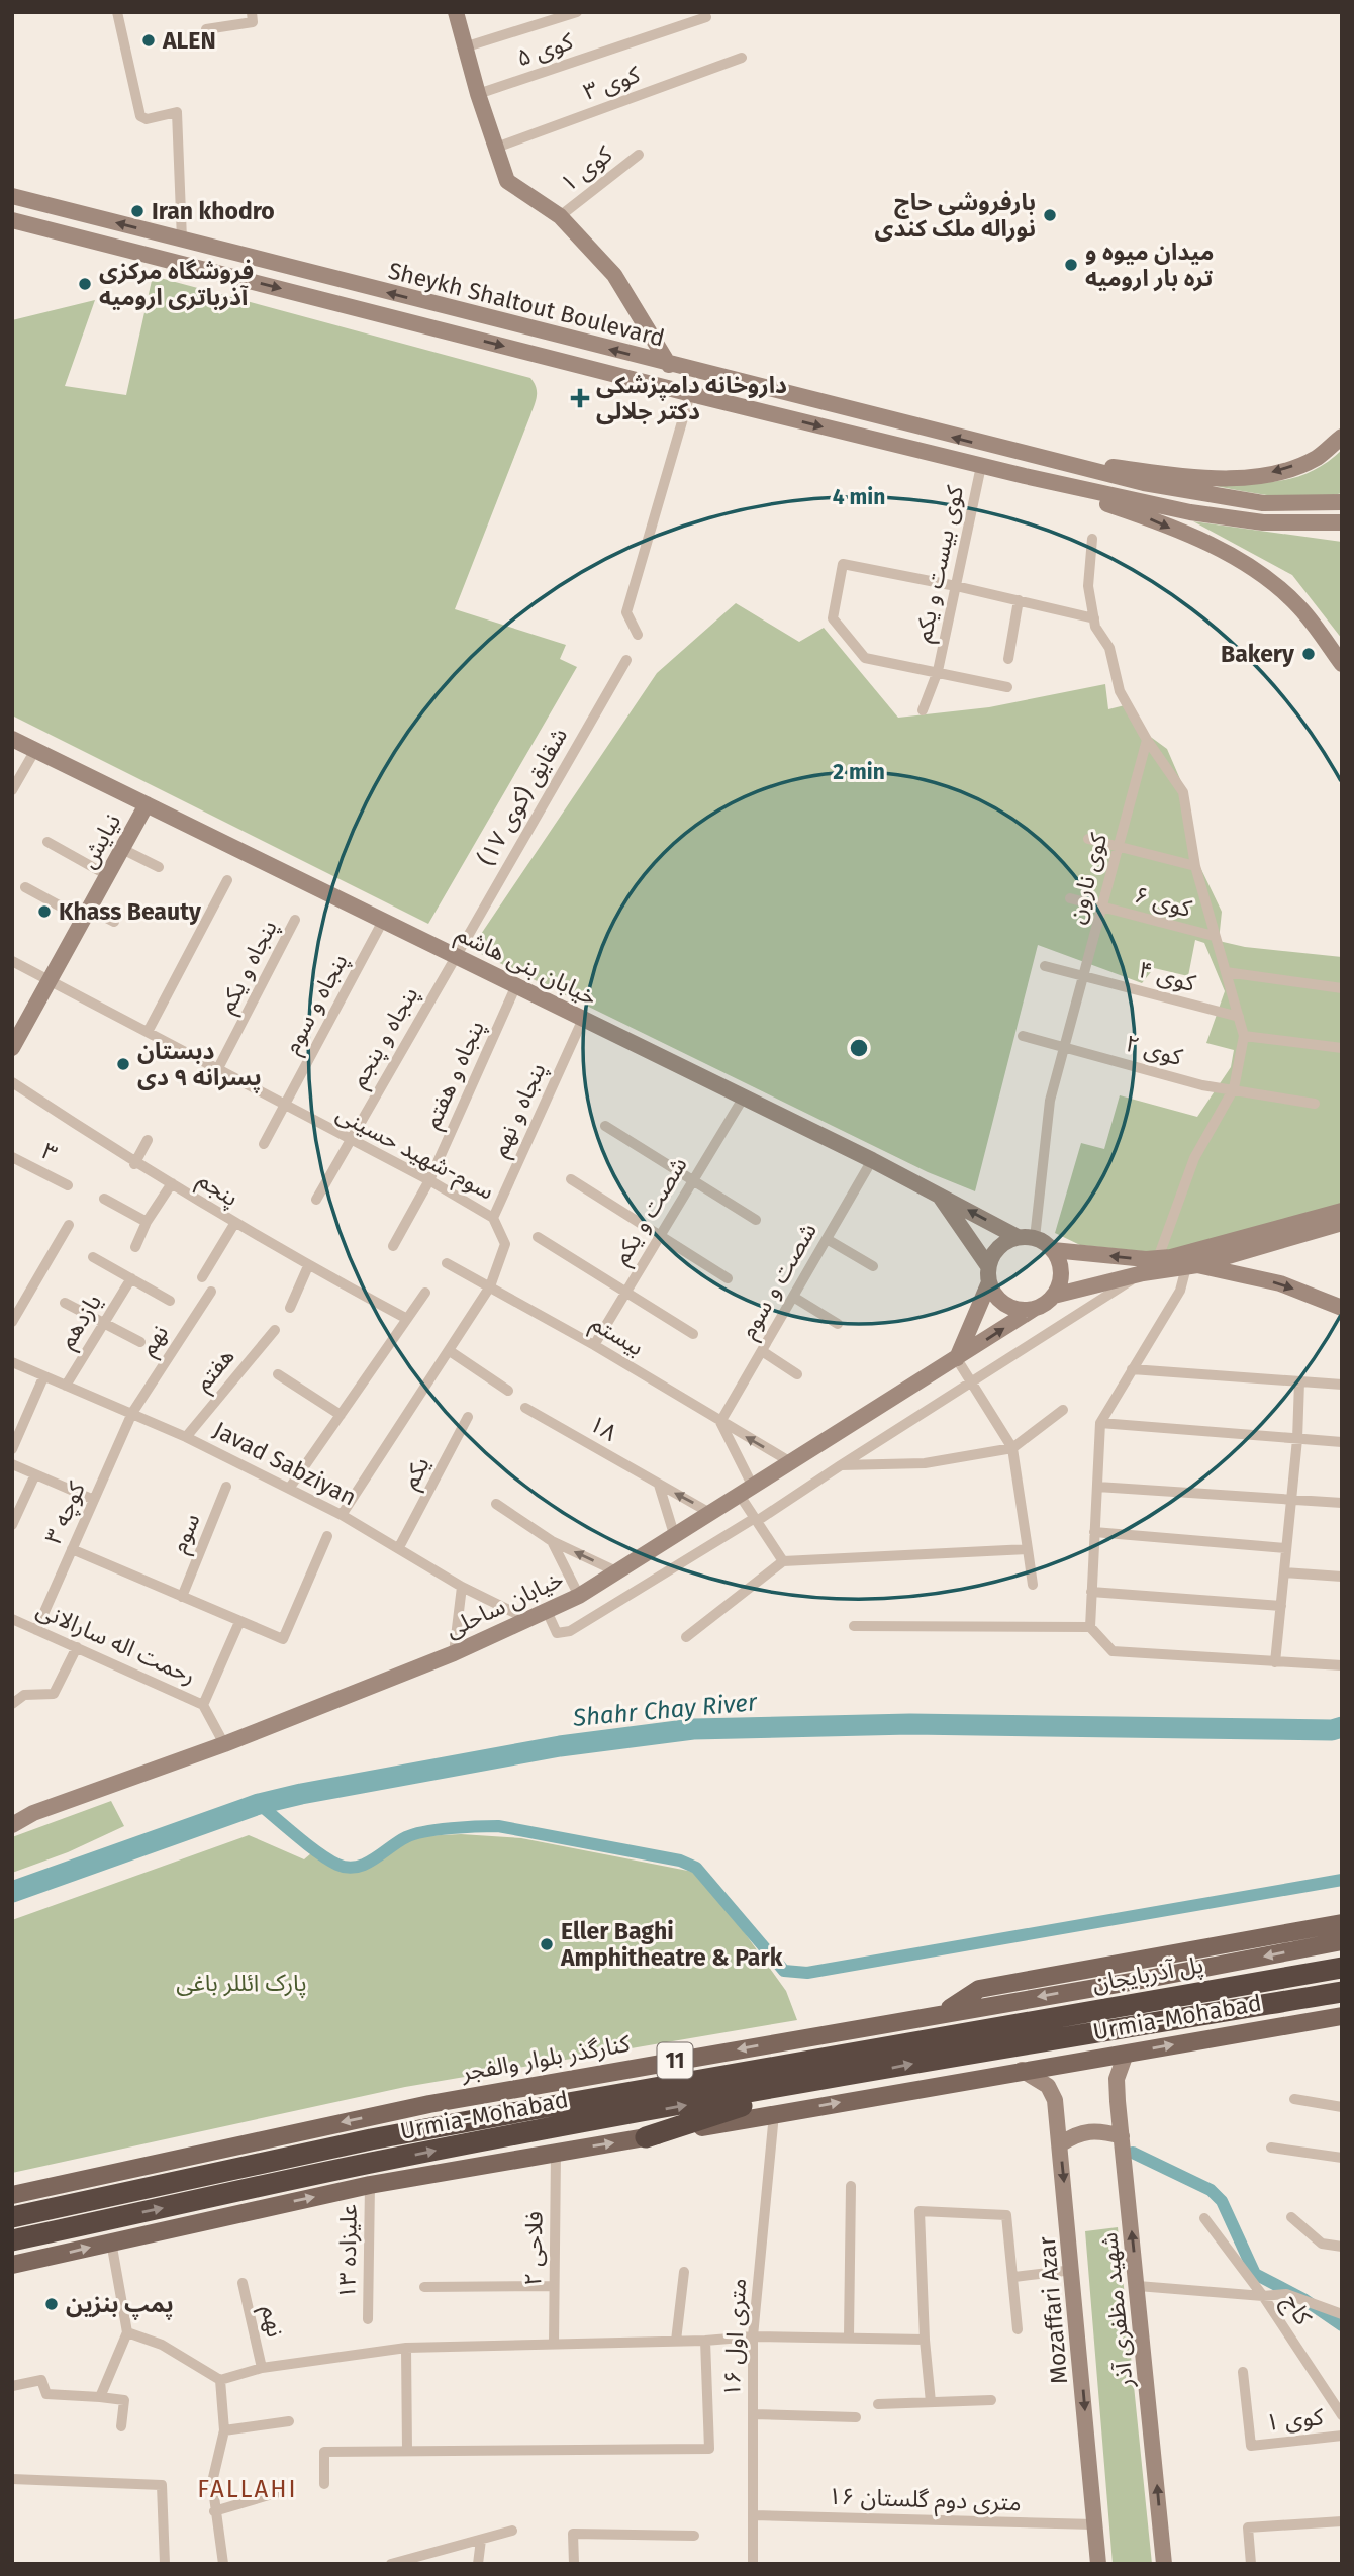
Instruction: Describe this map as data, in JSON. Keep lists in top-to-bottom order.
{
  "streets": {
    "highway": ["پل آذربایجان", "Urmia-Mohabad", "11"],
    "main road": [
      "Sheykh Shaltout Boulevard",
      "نیایش",
      "خیابان بنی هاشم",
      "خیابان ساحلی",
      "کنارگذر بلوار والفجر",
      "Mozaffari Azar",
      "شهید مظفری آذر"
    ],
    "street": [
      "کوی ۵",
      "کوی ۳",
      "کوی ۱",
      "کوی بیست و یکم",
      "شقایق (کوی ۱۷)",
      "کوی نارون",
      "کوی ۶",
      "پنجاه و یکم",
      "کوی ۴",
      "پنجاه و سوم",
      "پنجاه و پنجم",
      "کوی ۲",
      "پنجاه و هفتم",
      "پنجاه و نهم",
      "۳",
      "سوم-شهید حسینی",
      "پنجم",
      "شصت و یکم",
      "شصت و سوم",
      "یازدهم",
      "بیستم",
      "نهم",
      "هفتم",
      "۱۸",
      "Javad Sabziyan",
      "یکم",
      "کوچه ۳",
      "سوم",
      "رحمت اله سارالانی",
      "فلاحی ۲",
      "۱۳ علیزاده",
      "کاج",
      "۱۶ متری اول",
      "۱۶ متری دوم گلستان"
    ]
  },
  "crossings": [
    ["Sheykh Shaltout Boulevard", "کوی بیست و یکم"],
    ["شقایق (کوی ۱۷)", "خیابان بنی هاشم"],
    ["شقایق (کوی ۱۷)", "پنجاه و پنجم"],
    ["نیایش", "خیابان بنی هاشم"],
    ["نیایش", "سوم-شهید حسینی"],
    ["کوی نارون", "کوی ۶"],
    ["کوی نارون", "خیابان بنی هاشم"],
    ["کوی نارون", "کوی ۴"],
    ["کوی نارون", "کوی ۲"],
    ["کوی نارون", "خیابان ساحلی"],
    ["خیابان بنی هاشم", "پنجاه و سوم"],
    ["خیابان بنی هاشم", "پنجاه و پنجم"],
    ["خیابان بنی هاشم", "پنجاه و هفتم"],
    ["خیابان بنی هاشم", "پنجاه و نهم"],
    ["خیابان بنی هاشم", "شصت و یکم"],
    ["خیابان بنی هاشم", "شصت و سوم"],
    ["خیابان بنی هاشم", "خیابان ساحلی"],
    ["پنجاه و یکم", "سوم-شهید حسینی"],
    ["پنجاه و سوم", "سوم-شهید حسینی"],
    ["پنجاه و پنجم", "سوم-شهید حسینی"],
    ["پنجاه و هفتم", "سوم-شهید حسینی"],
    ["پنجاه و نهم", "سوم-شهید حسینی"],
    ["سوم-شهید حسینی", "بیستم"],
    ["سوم-شهید حسینی", "Javad Sabziyan"],
    ["شصت و یکم", "بیستم"],
    ["شصت و سوم", "بیستم"],
    ["یازدهم", "Javad Sabziyan"],
    ["بیستم", "خیابان ساحلی"],
    ["نهم", "Javad Sabziyan"],
    ["نهم", "کوچه ۳"],
    ["هفتم", "Javad Sabziyan"],
    ["۱۸", "خیابان ساحلی"],
    ["Javad Sabziyan", "یکم"],
    ["Javad Sabziyan", "کوچه ۳"],
    ["Javad Sabziyan", "خیابان ساحلی"],
    ["کوچه ۳", "رحمت اله سارالانی"],
    ["پل آذربایجان", "Urmia-Mohabad"],
    ["Urmia-Mohabad", "Mozaffari Azar"],
    ["Urmia-Mohabad", "شهید مظفری آذر"],
    ["کاج", "شهید مظفری آذر"],
    ["Mozaffari Azar", "۱۶ متری دوم گلستان"],
    ["۱۶ متری اول", "۱۶ متری دوم گلستان"]
  ],
  "one_way": ["Mozaffari Azar", "شهید مظفری آذر"],
  "districts": ["FALLAHI"],
  "water": ["Shahr Chay River"],
  "parks": ["پارک ائللر باغی"],
  "places": {
    "other": [
      "ALEN",
      "Iran khodro",
      "بارفروشی حاج نوراله ملک کندی",
      "میدان میوه و تره بار ارومیه",
      "فروشگاه مرکزی آذرباتری ارومیه",
      "Bakery",
      "Khass Beauty",
      "دبستان پسرانه ۹ دی",
      "Eller Baghi Amphitheatre & Park",
      "پمپ بنزین"
    ],
    "health": ["داروخانه دامپزشکی دکتر جلالی"]
  },
  "rings": ["4 min", "2 min"]
}
